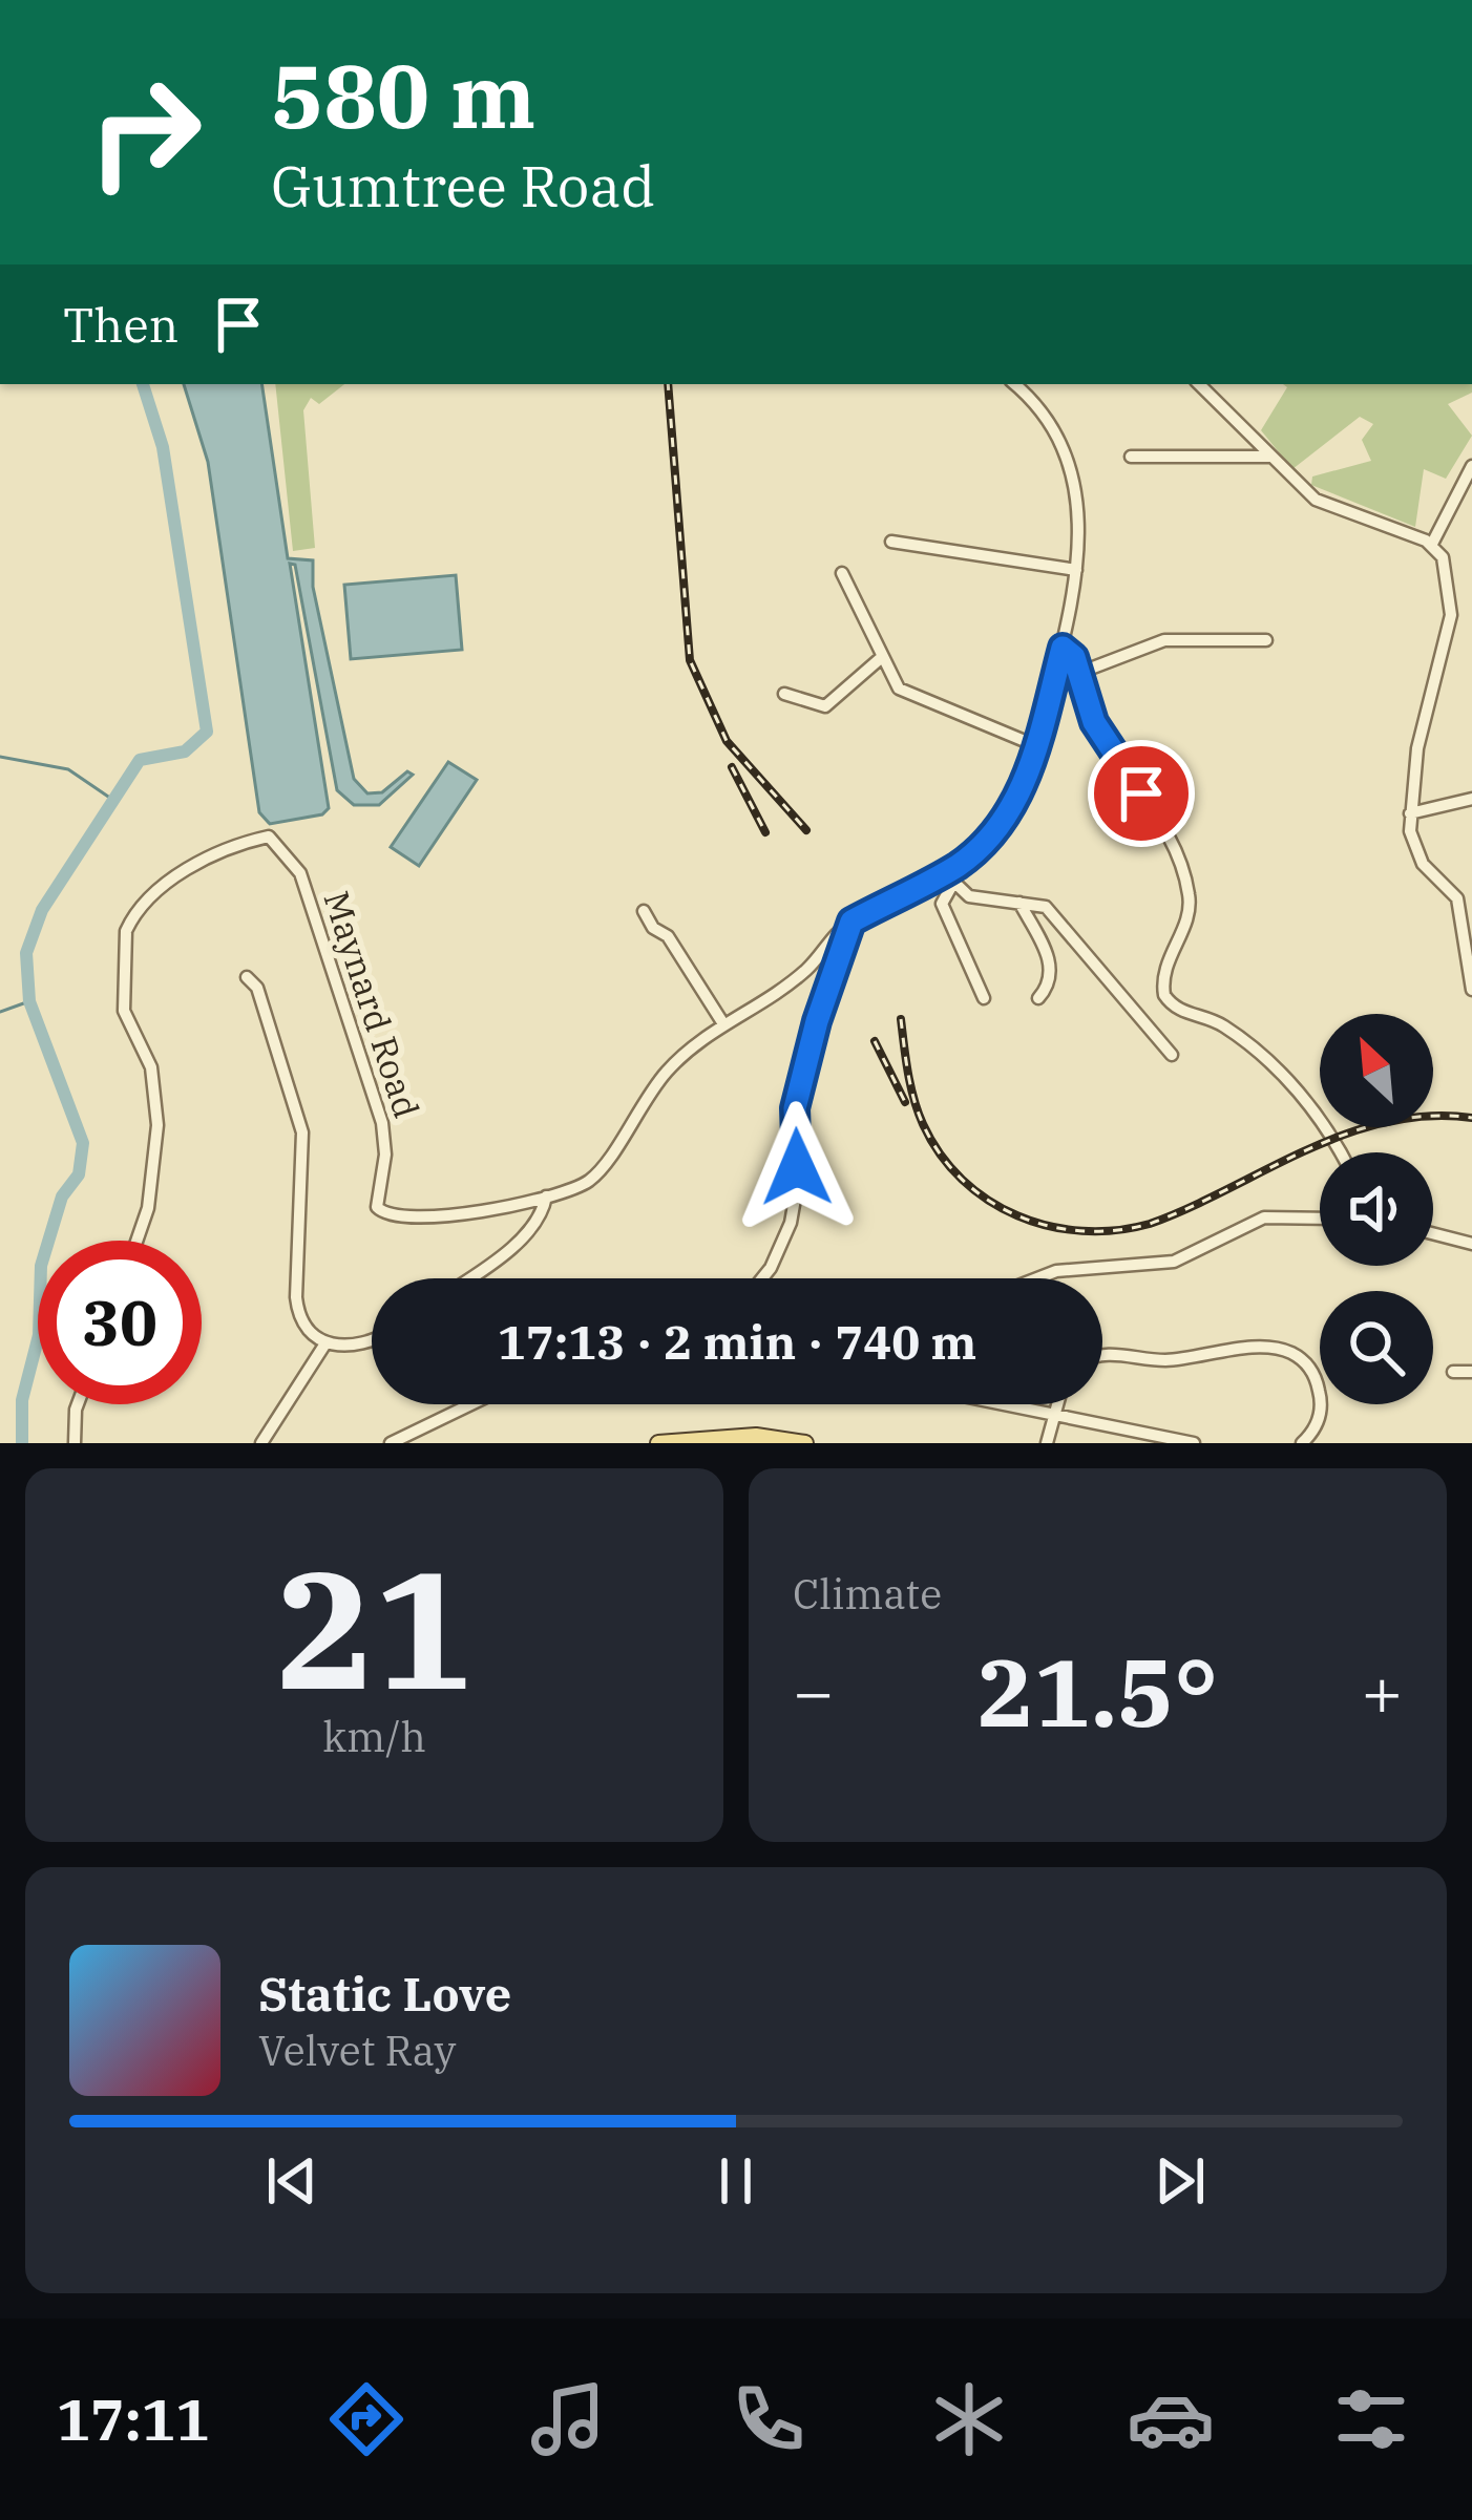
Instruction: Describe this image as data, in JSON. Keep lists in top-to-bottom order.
{
  "streets": {
    "street": ["Maynard Road"]
  },
  "north": "top left",
  "page": {
    "turn": ["580 m", "Gumtree Road"],
    "then": "Then",
    "limit": "30",
    "trip": "17:13 · 2 min · 740 m",
    "tile": [
      ["21", "km/h"],
      "Climate"
    ],
    "heat": ["−", "21.5°", "+"],
    "song": ["Static Love", "Velvet Ray"],
    "tabs": "17:11"
  }
}
